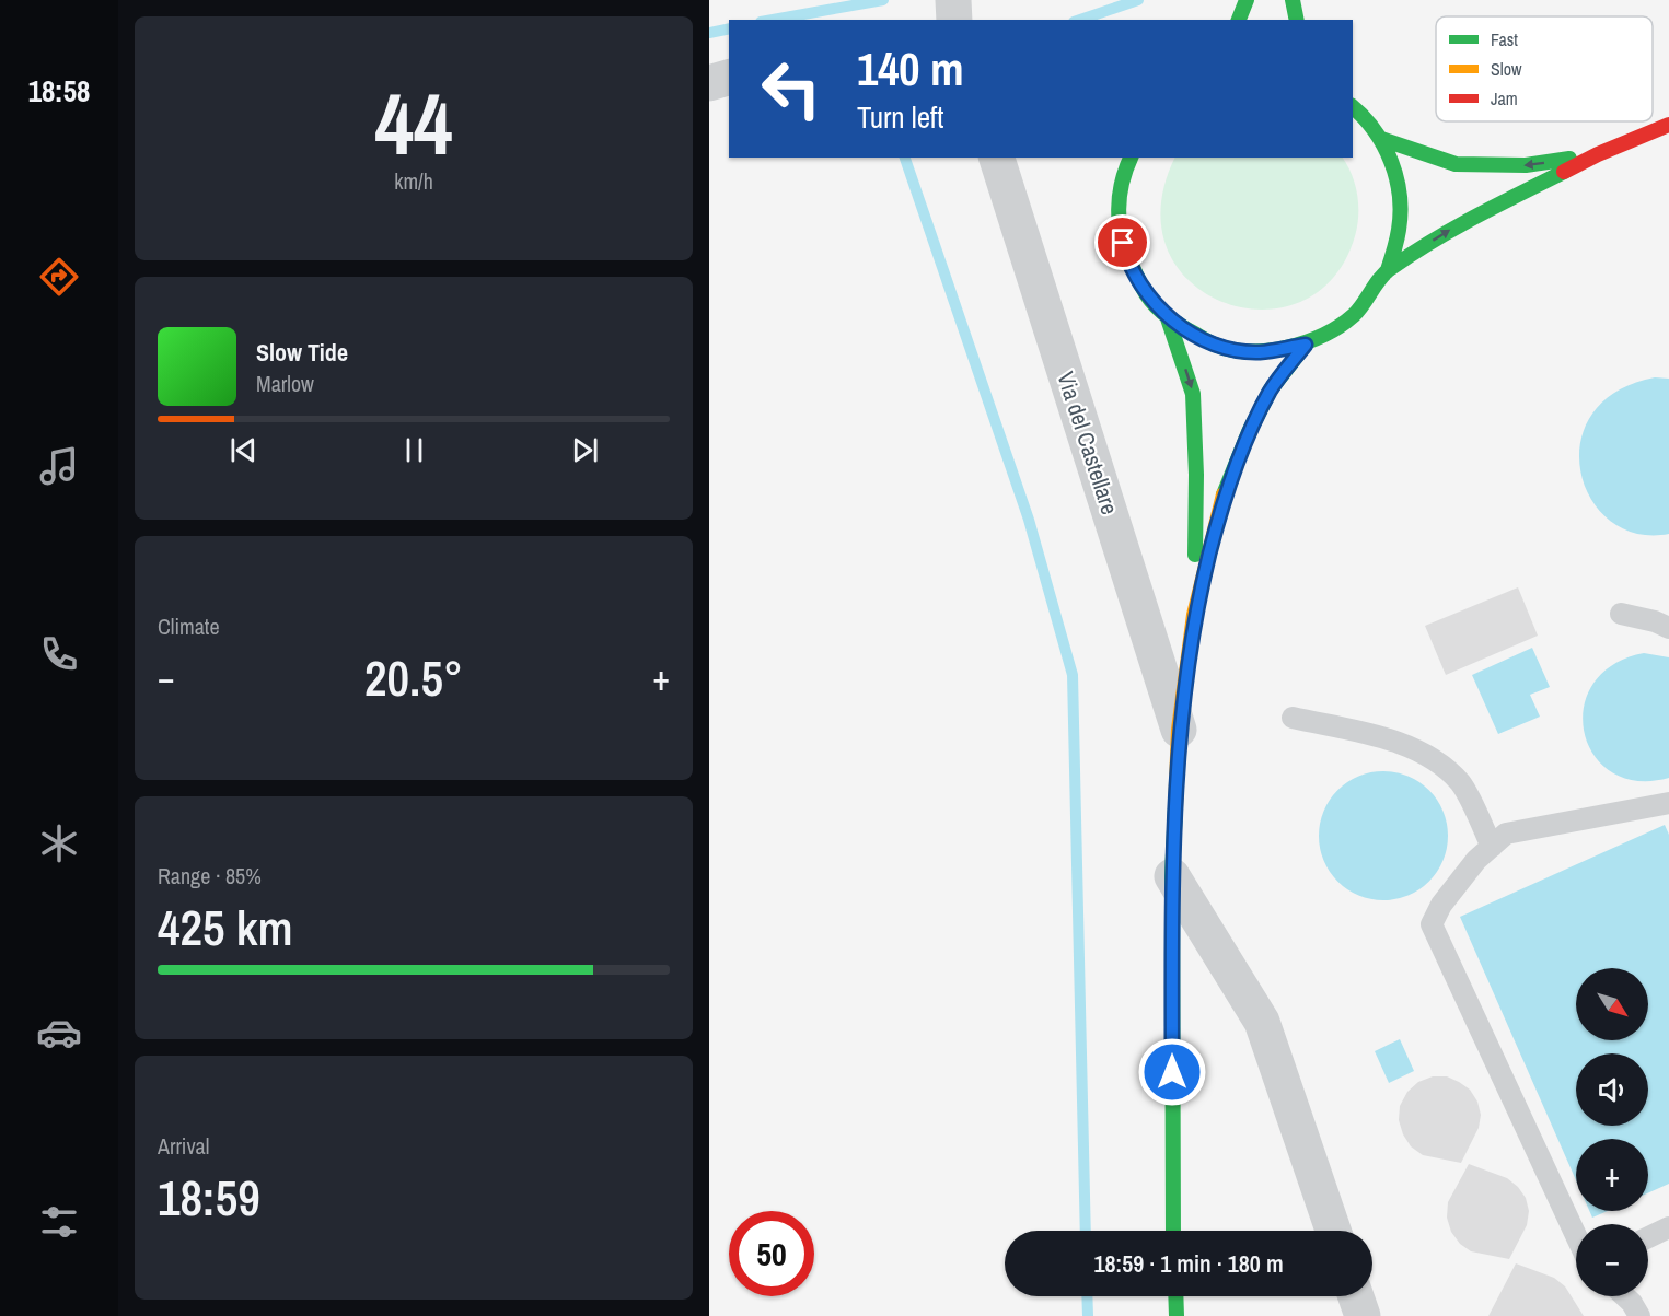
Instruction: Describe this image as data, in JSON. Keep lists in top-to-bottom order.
{
  "streets": {
    "street": ["Via del Castellare"]
  },
  "legend": ["Fast", "Slow", "Jam"],
  "north": "bottom right",
  "page": {
    "tabs": "18:58",
    "tile": [
      ["44", "km/h"],
      "Climate",
      ["Range · 85%", "425 km"],
      ["Arrival", "18:59"]
    ],
    "turn": ["140 m", "Turn left"],
    "song": ["Slow Tide", "Marlow"],
    "heat": ["−", "20.5°", "+"],
    "map_buttons": ["+", "−"],
    "limit": "50",
    "trip": "18:59 · 1 min · 180 m"
  }
}
